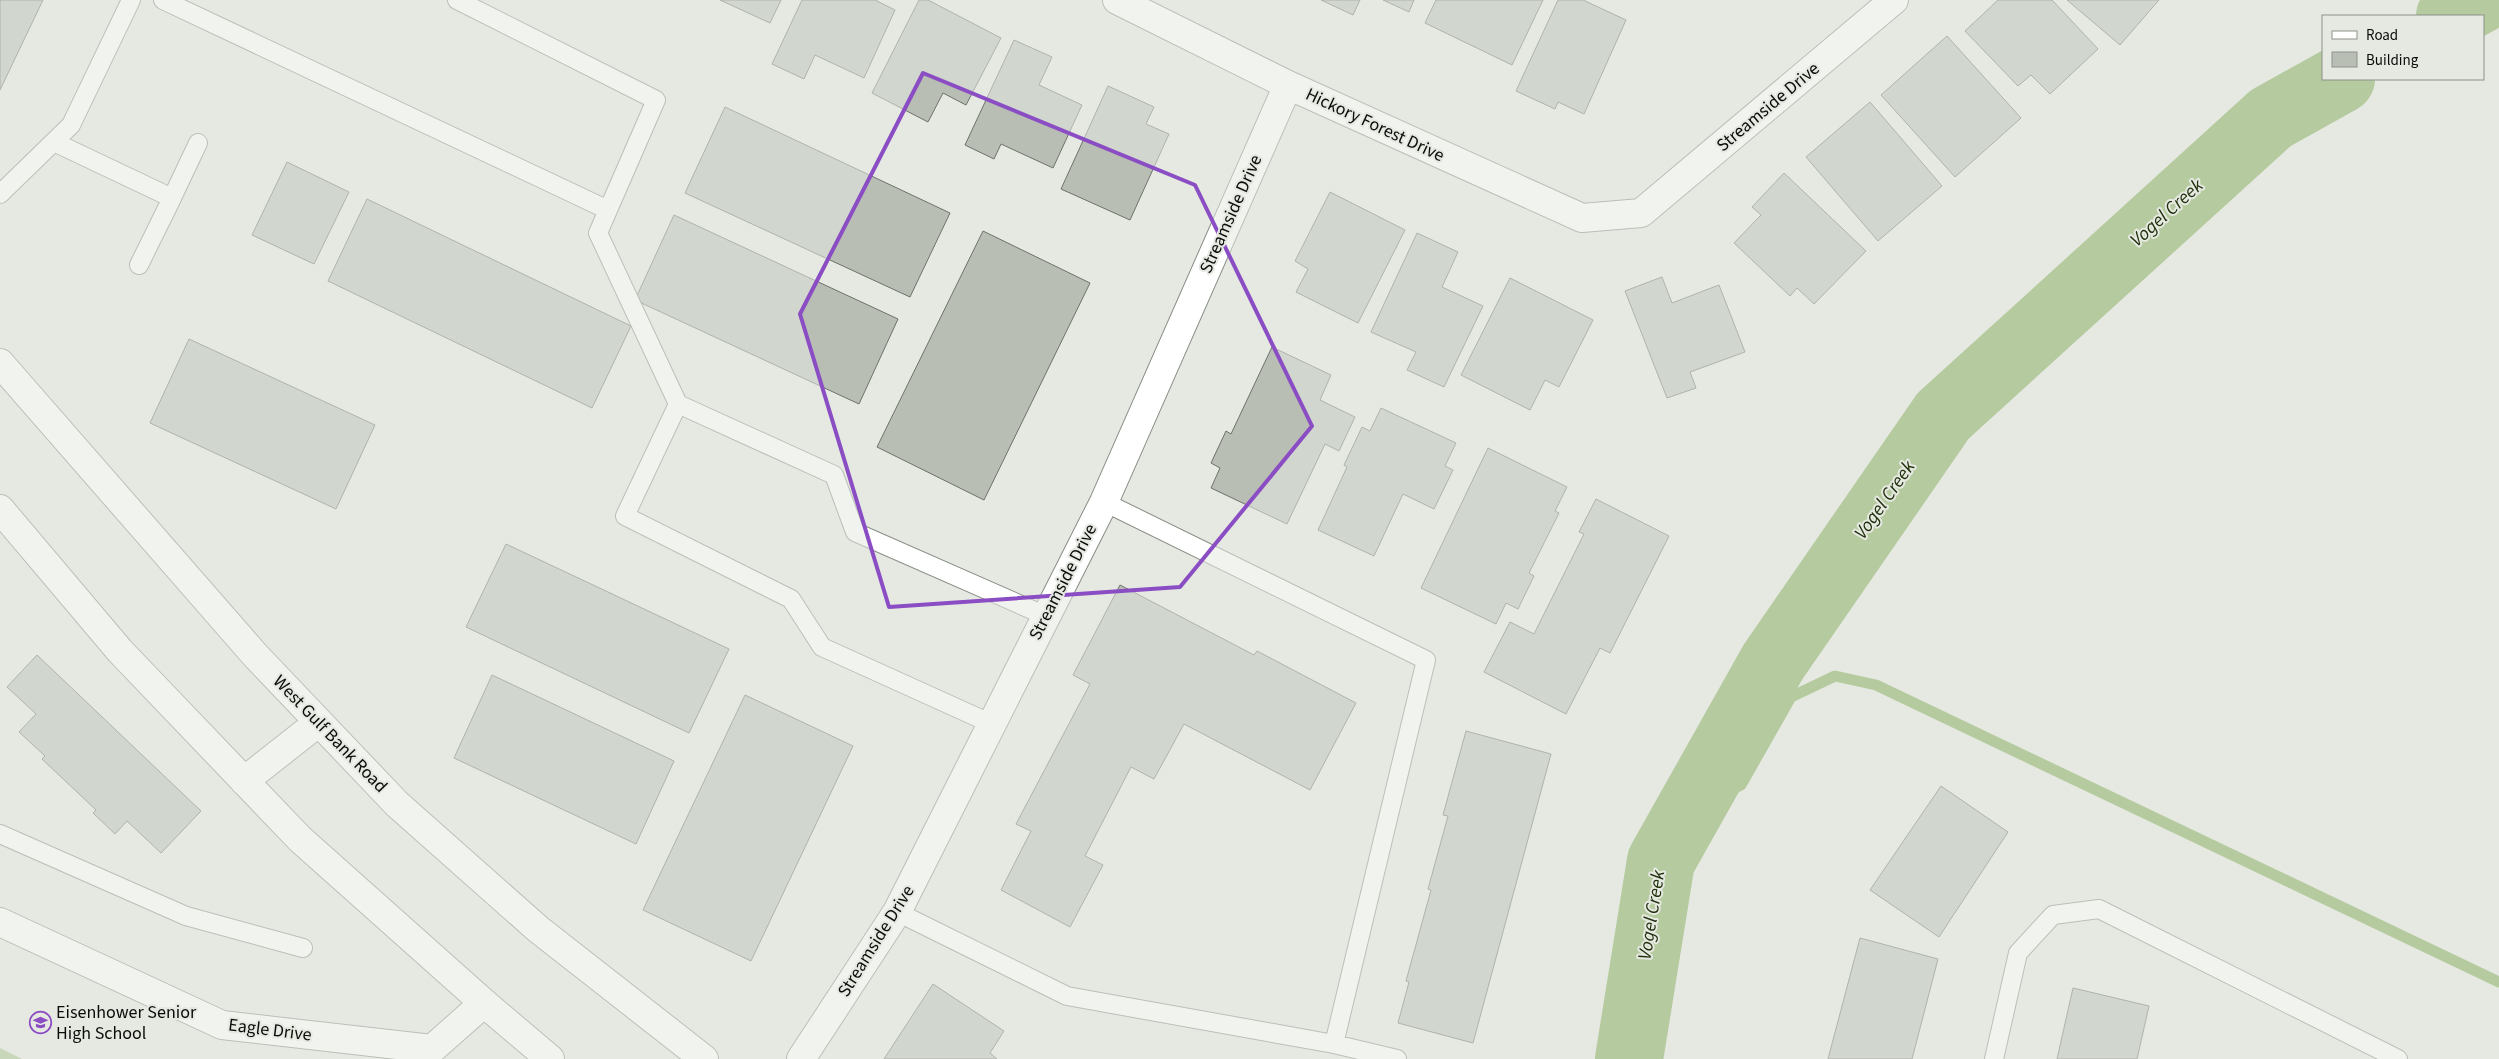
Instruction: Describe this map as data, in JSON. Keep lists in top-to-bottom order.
{
  "streets": {
    "street": [
      "Streamside Drive",
      "Hickory Forest Drive",
      "West Gulf Bank Road",
      "Eagle Drive"
    ]
  },
  "crossings": [
    ["Streamside Drive", "Hickory Forest Drive"]
  ],
  "water": ["Vogel Creek"],
  "places": {
    "school or university": ["Eisenhower Senior High School"]
  },
  "legend": ["Road", "Building"]
}
